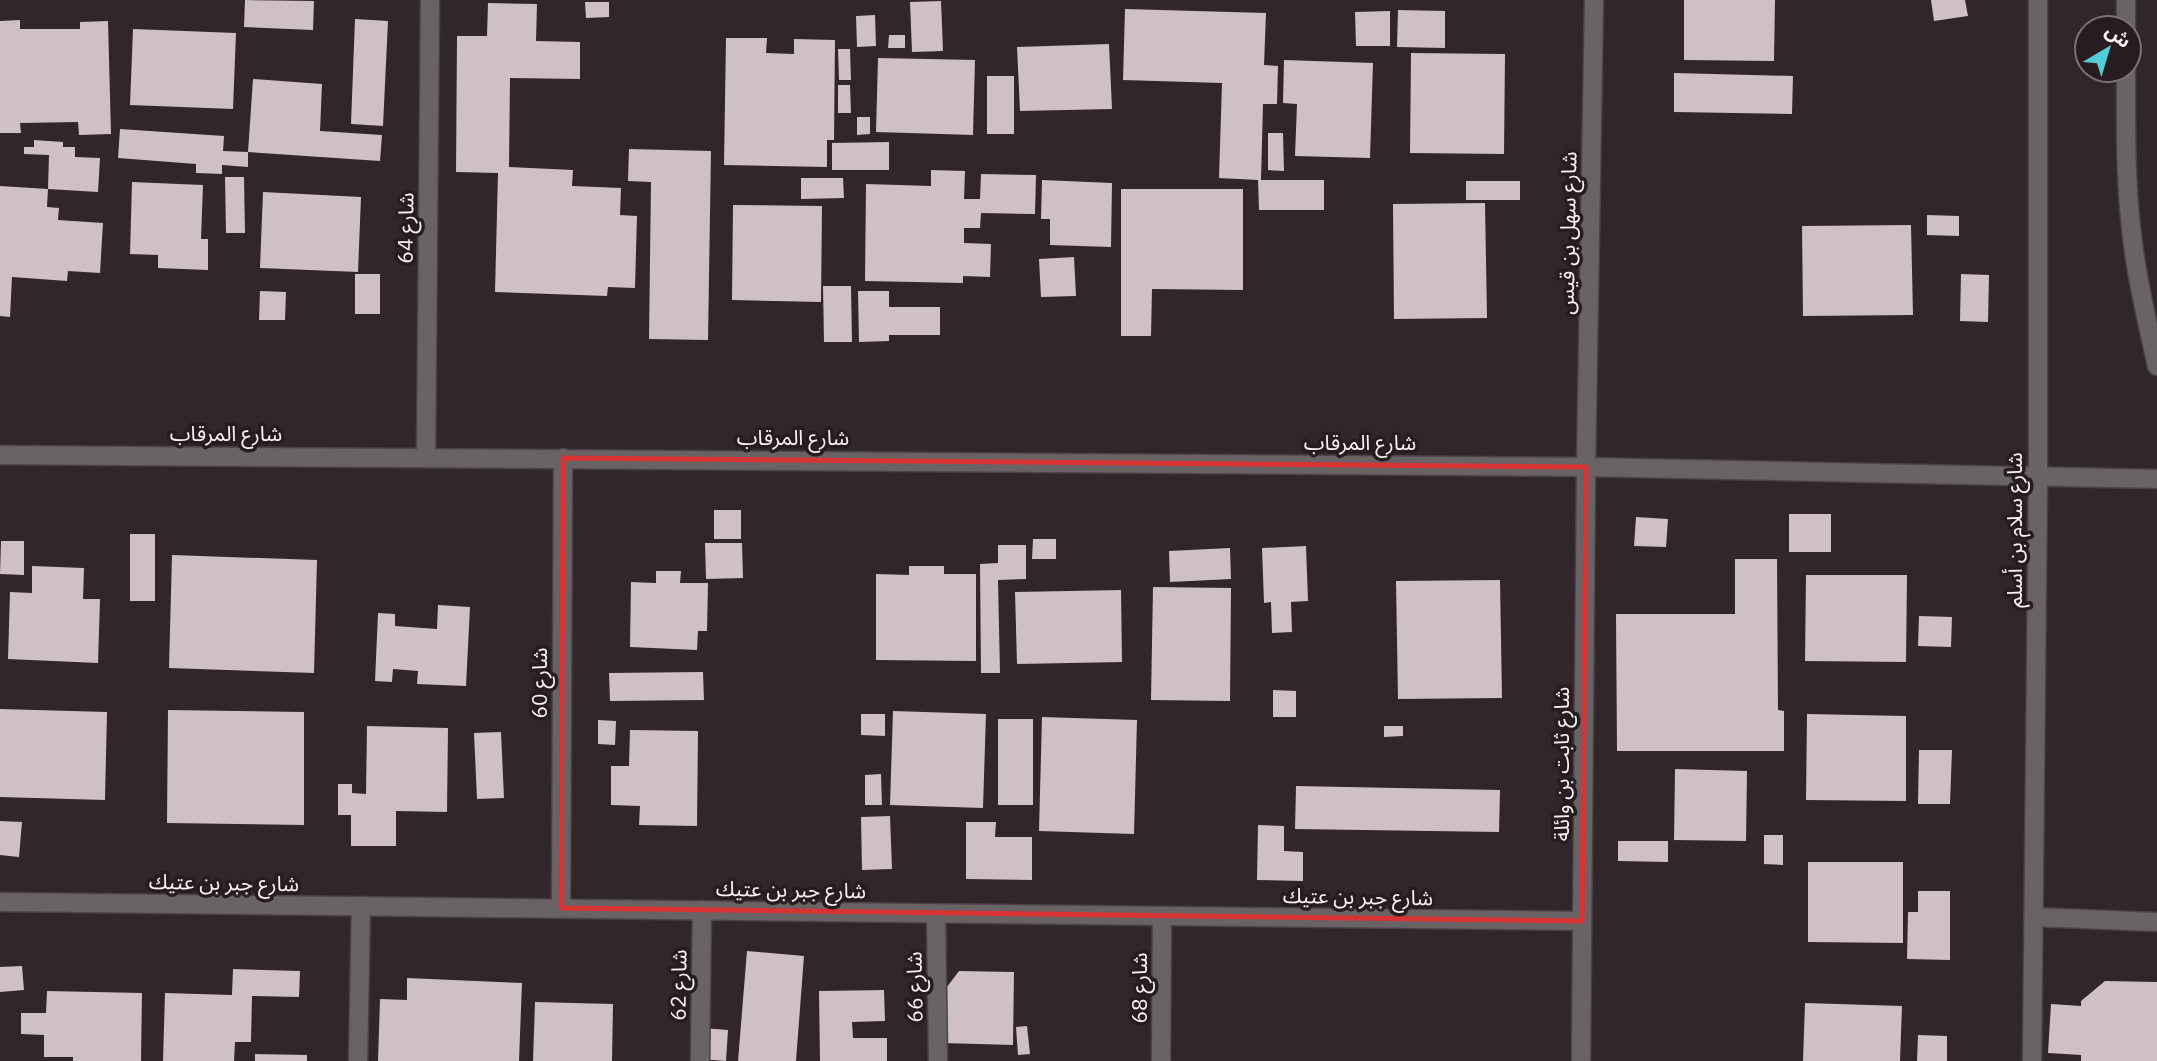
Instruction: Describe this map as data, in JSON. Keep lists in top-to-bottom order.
{
  "streets": {
    "street": [
      "شارع 64",
      "شارع سهل بن قيس",
      "شارع المرقاب",
      "شارع سلام بن أسلم",
      "شارع 60",
      "شارع ثابت بن وائلة",
      "شارع جبر بن عتيك",
      "شارع 62",
      "شارع 66",
      "شارع 68"
    ]
  },
  "crossings": [
    ["شارع 64", "شارع المرقاب"],
    ["شارع سهل بن قيس", "شارع المرقاب"],
    ["شارع سهل بن قيس", "شارع ثابت بن وائلة"],
    ["شارع المرقاب", "شارع سلام بن أسلم"],
    ["شارع المرقاب", "شارع 60"],
    ["شارع المرقاب", "شارع ثابت بن وائلة"],
    ["شارع 60", "شارع جبر بن عتيك"],
    ["شارع ثابت بن وائلة", "شارع جبر بن عتيك"],
    ["شارع جبر بن عتيك", "شارع 62"],
    ["شارع جبر بن عتيك", "شارع 66"],
    ["شارع جبر بن عتيك", "شارع 68"]
  ],
  "north": "top right"
}
